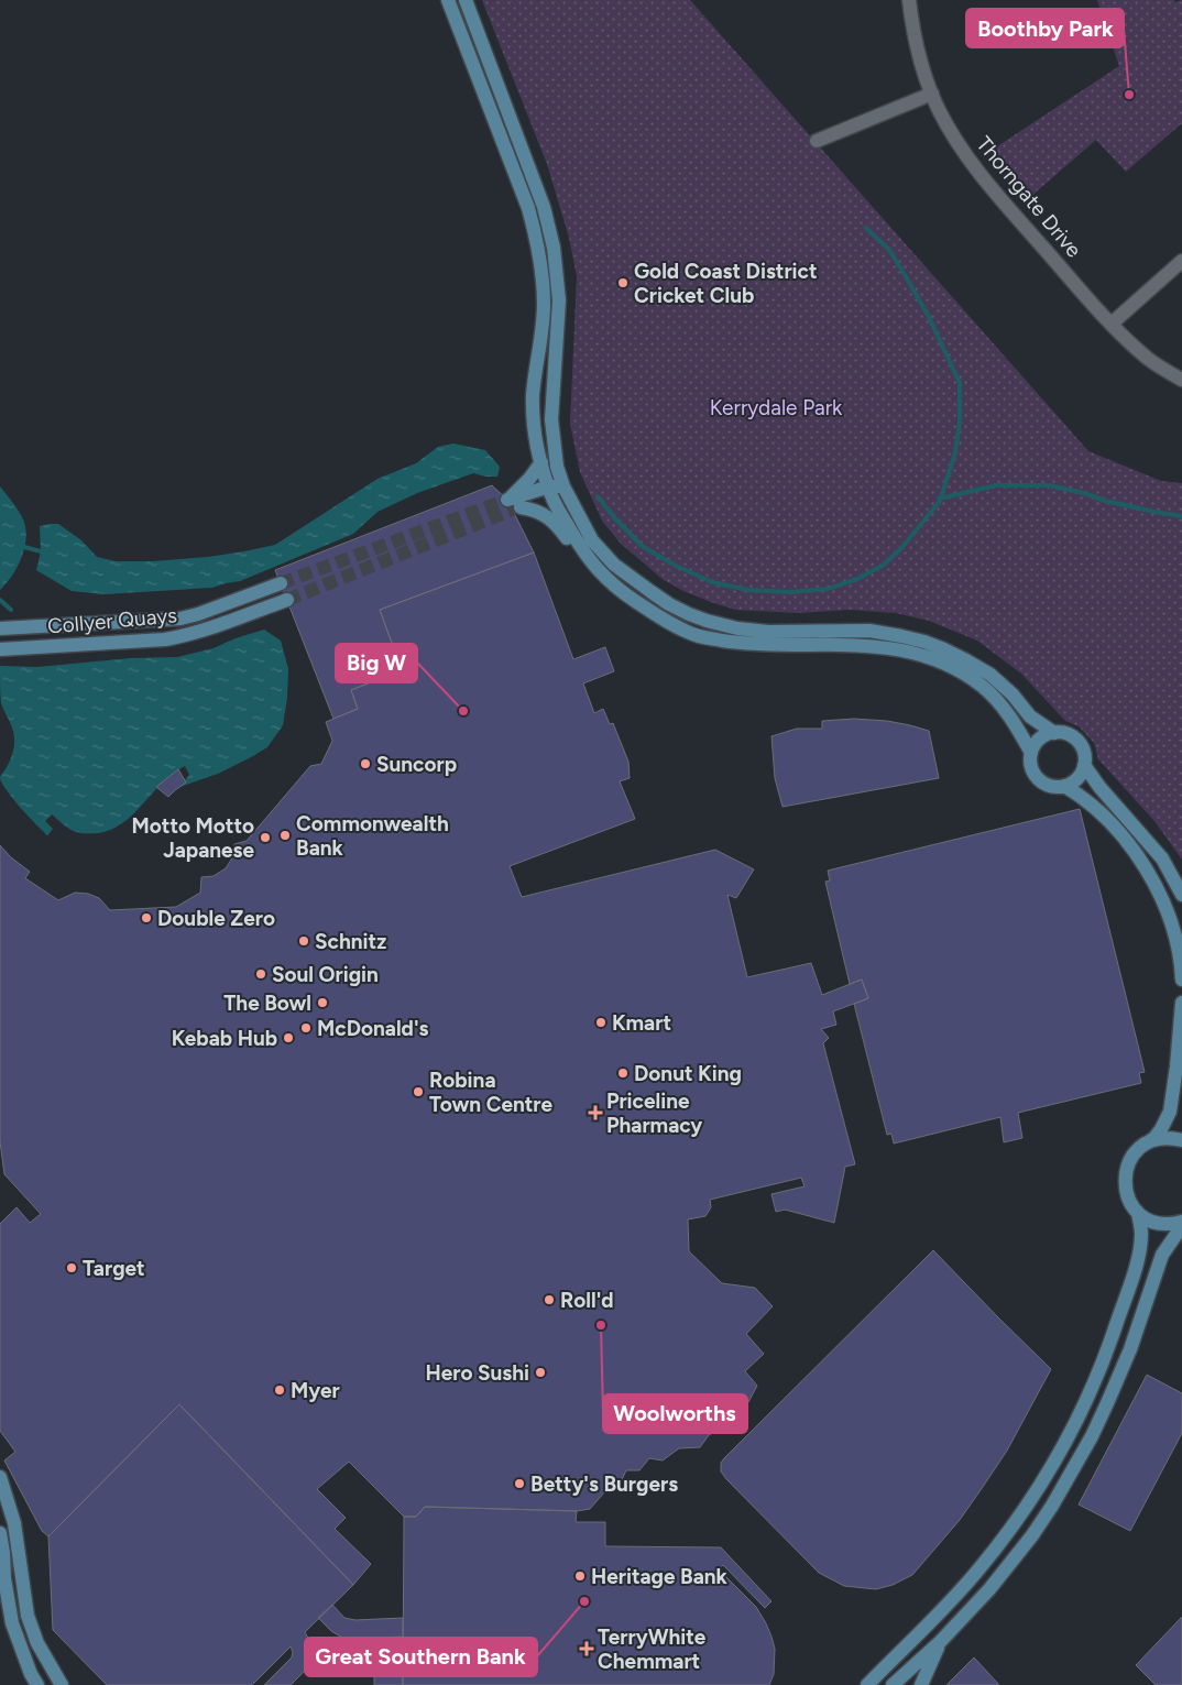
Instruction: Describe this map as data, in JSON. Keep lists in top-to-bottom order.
{
  "streets": {
    "street": ["Thorngate Drive", "Collyer Quays"]
  },
  "parks": ["Kerrydale Park"],
  "places": {
    "other": [
      "Boothby Park",
      "Gold Coast District Cricket Club",
      "Big W",
      "Suncorp",
      "Commonwealth Bank",
      "Motto Motto Japanese",
      "Double Zero",
      "Schnitz",
      "Soul Origin",
      "The Bowl",
      "Kmart",
      "McDonald's",
      "Kebab Hub",
      "Donut King",
      "Robina Town Centre",
      "Target",
      "Roll'd",
      "Woolworths",
      "Hero Sushi",
      "Myer",
      "Betty's Burgers",
      "Heritage Bank",
      "Great Southern Bank"
    ],
    "health": ["Priceline Pharmacy", "TerryWhite Chemmart"]
  }
}
